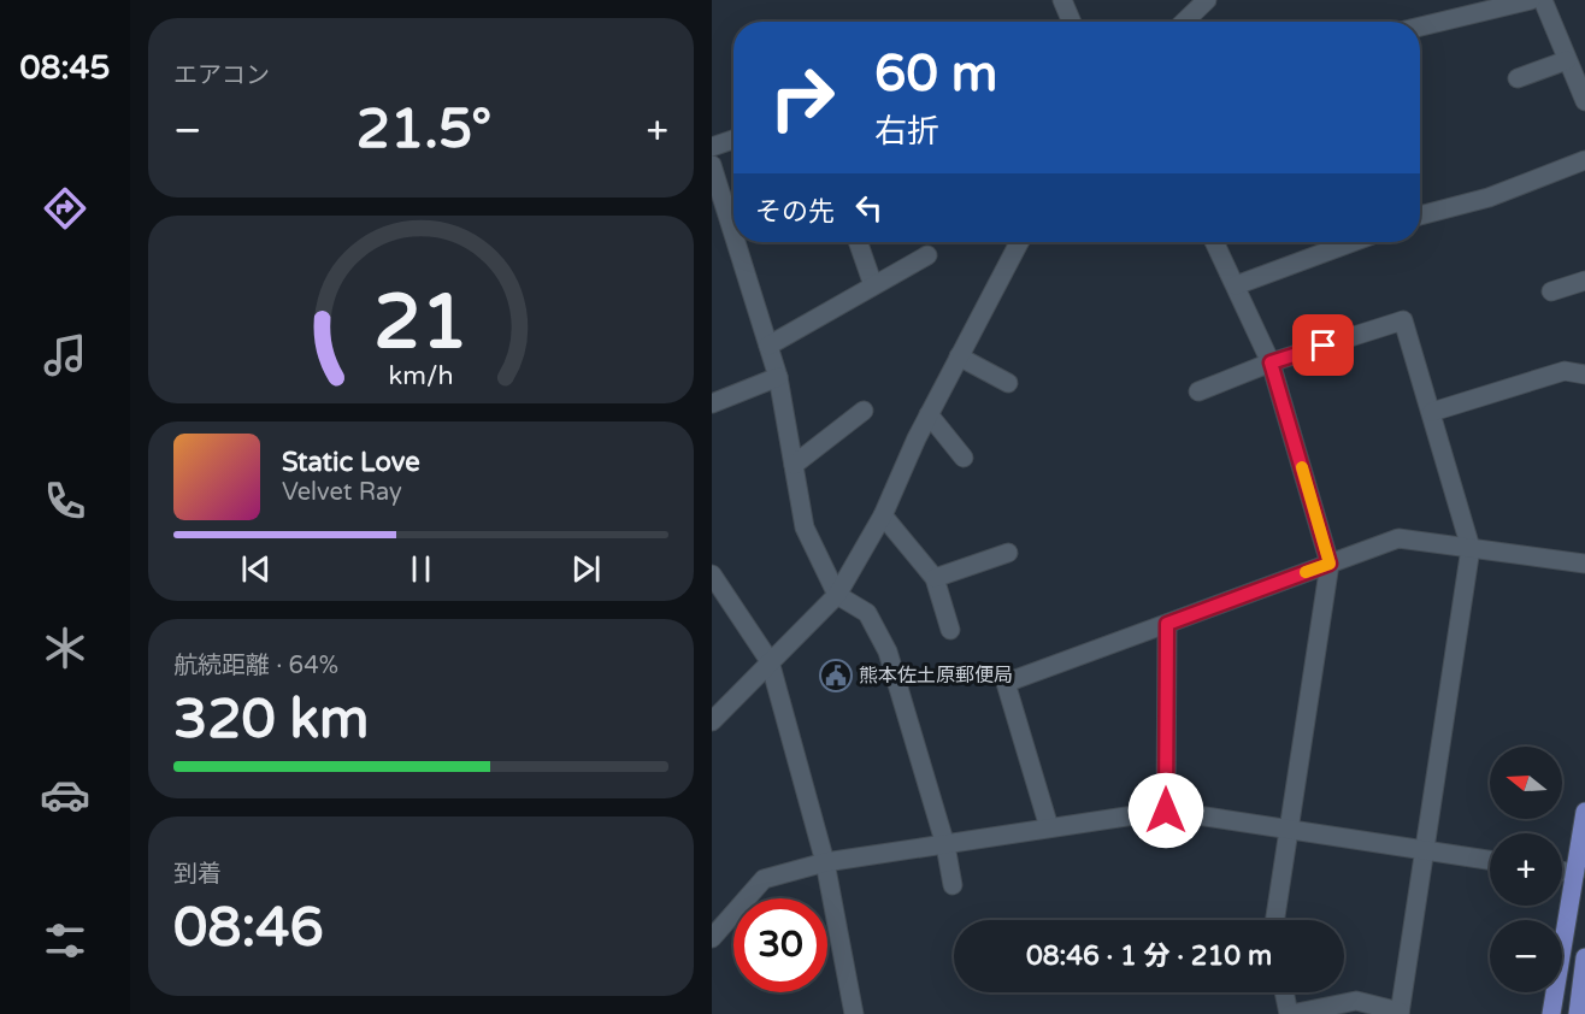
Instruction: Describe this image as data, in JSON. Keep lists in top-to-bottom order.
{
  "places": {
    "public building": ["熊本佐土原郵便局"]
  },
  "north": "left",
  "page": {
    "tabs": "08:45",
    "tile": [
      "エアコン",
      ["航続距離 · 64%", "320 km"],
      ["到着", "08:46"]
    ],
    "turn": ["60 m", "右折"],
    "heat": ["−", "21.5°", "+"],
    "then": "その先",
    "song": ["Static Love", "Velvet Ray"],
    "map_buttons": ["+", "−"],
    "limit": "30",
    "trip": "08:46 · 1 分 · 210 m",
    "gauge": ["21", "km/h"]
  }
}
